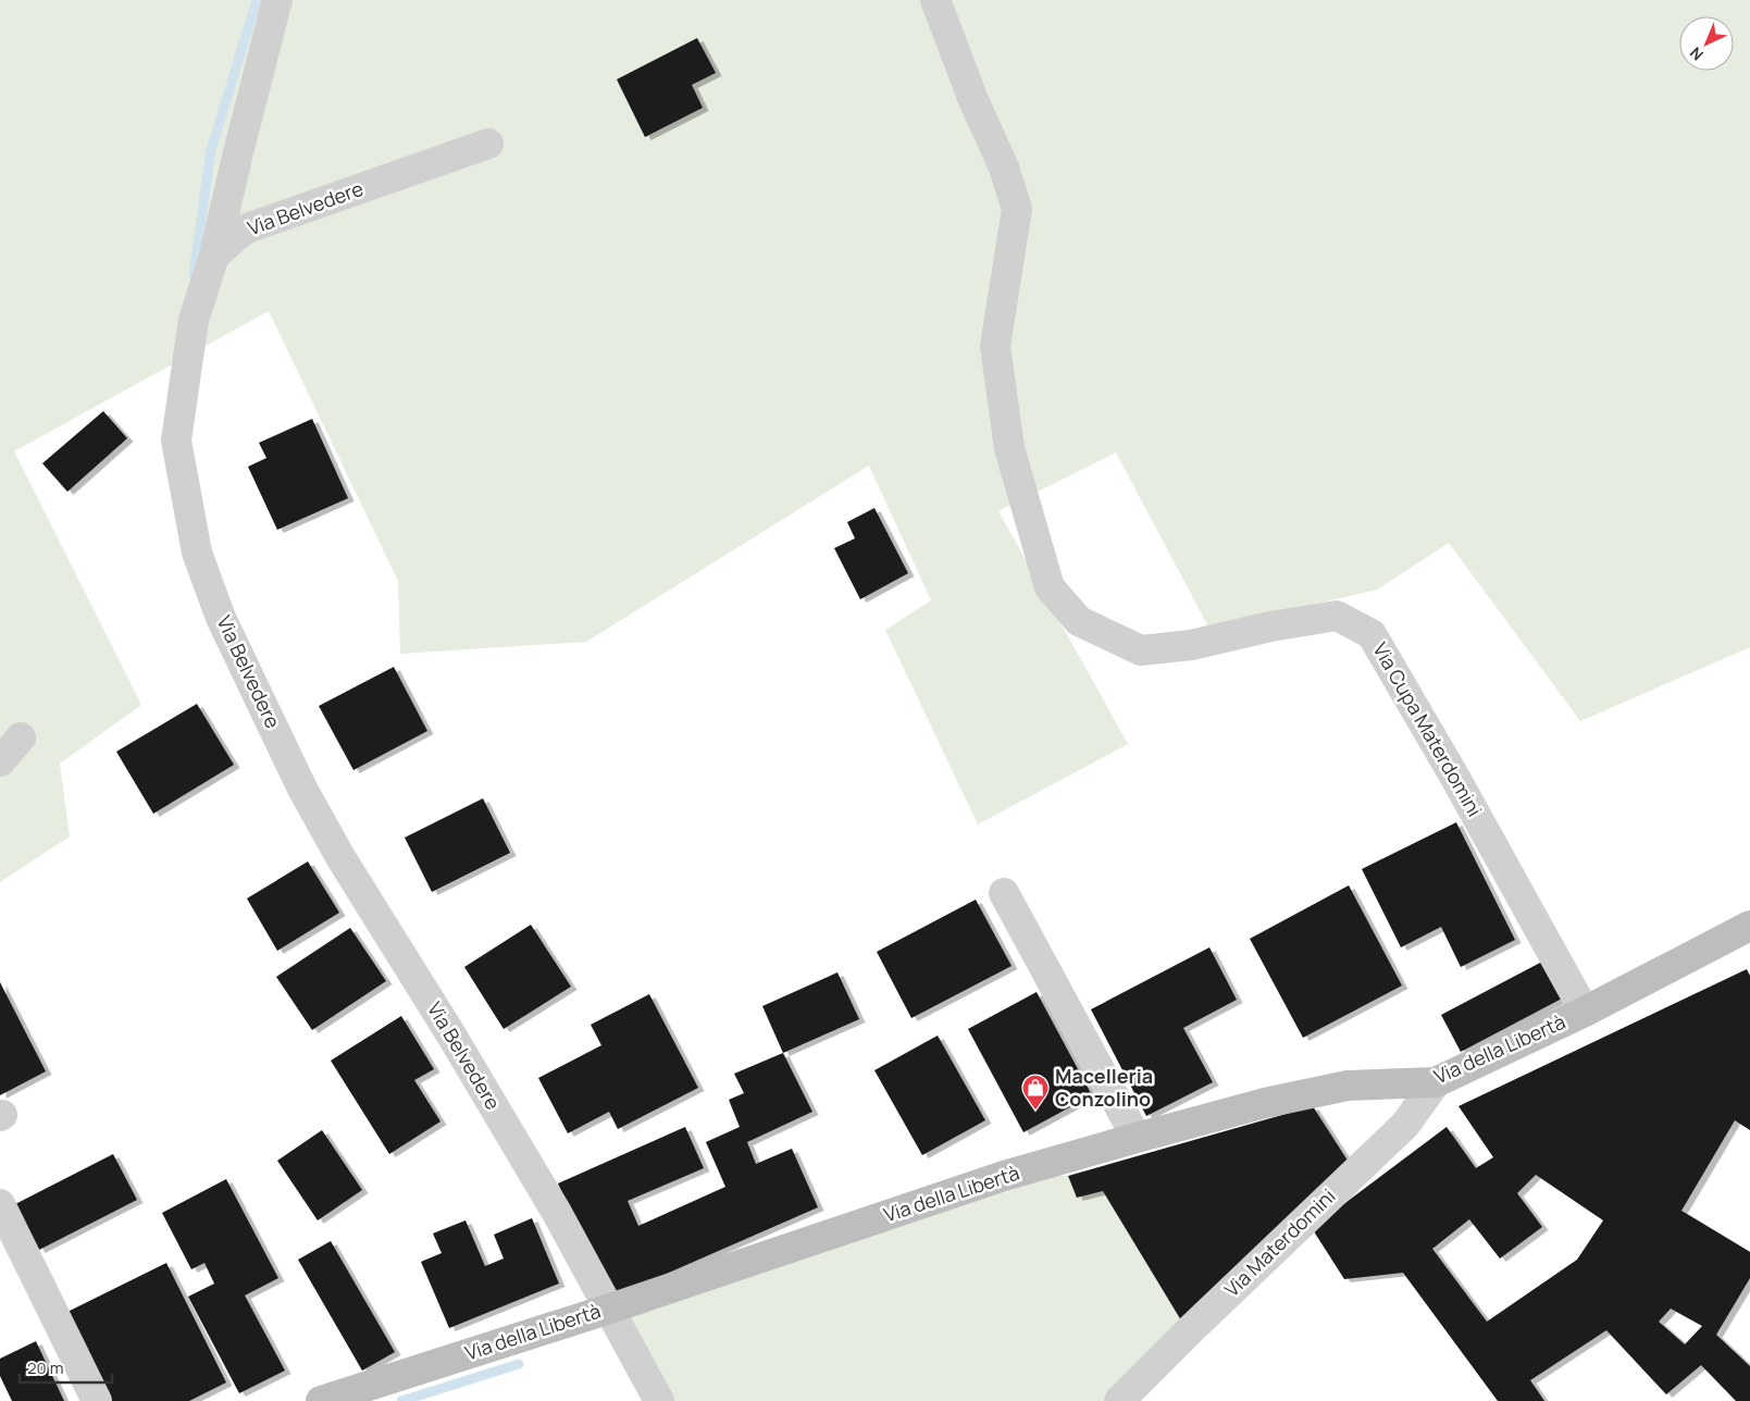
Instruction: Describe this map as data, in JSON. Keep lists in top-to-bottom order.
{
  "streets": {
    "main road": ["Via della Libertà"],
    "street": ["Via Belvedere", "Via Cupa Materdomini", "Via Materdomini"]
  },
  "crossings": [
    ["Via Belvedere", "Via della Libertà"],
    ["Via Cupa Materdomini", "Via della Libertà"],
    ["Via della Libertà", "Via Materdomini"]
  ],
  "places": {
    "shop": ["Macelleria Conzolino"]
  },
  "scale_bar": "20 m",
  "north": "bottom left"
}
